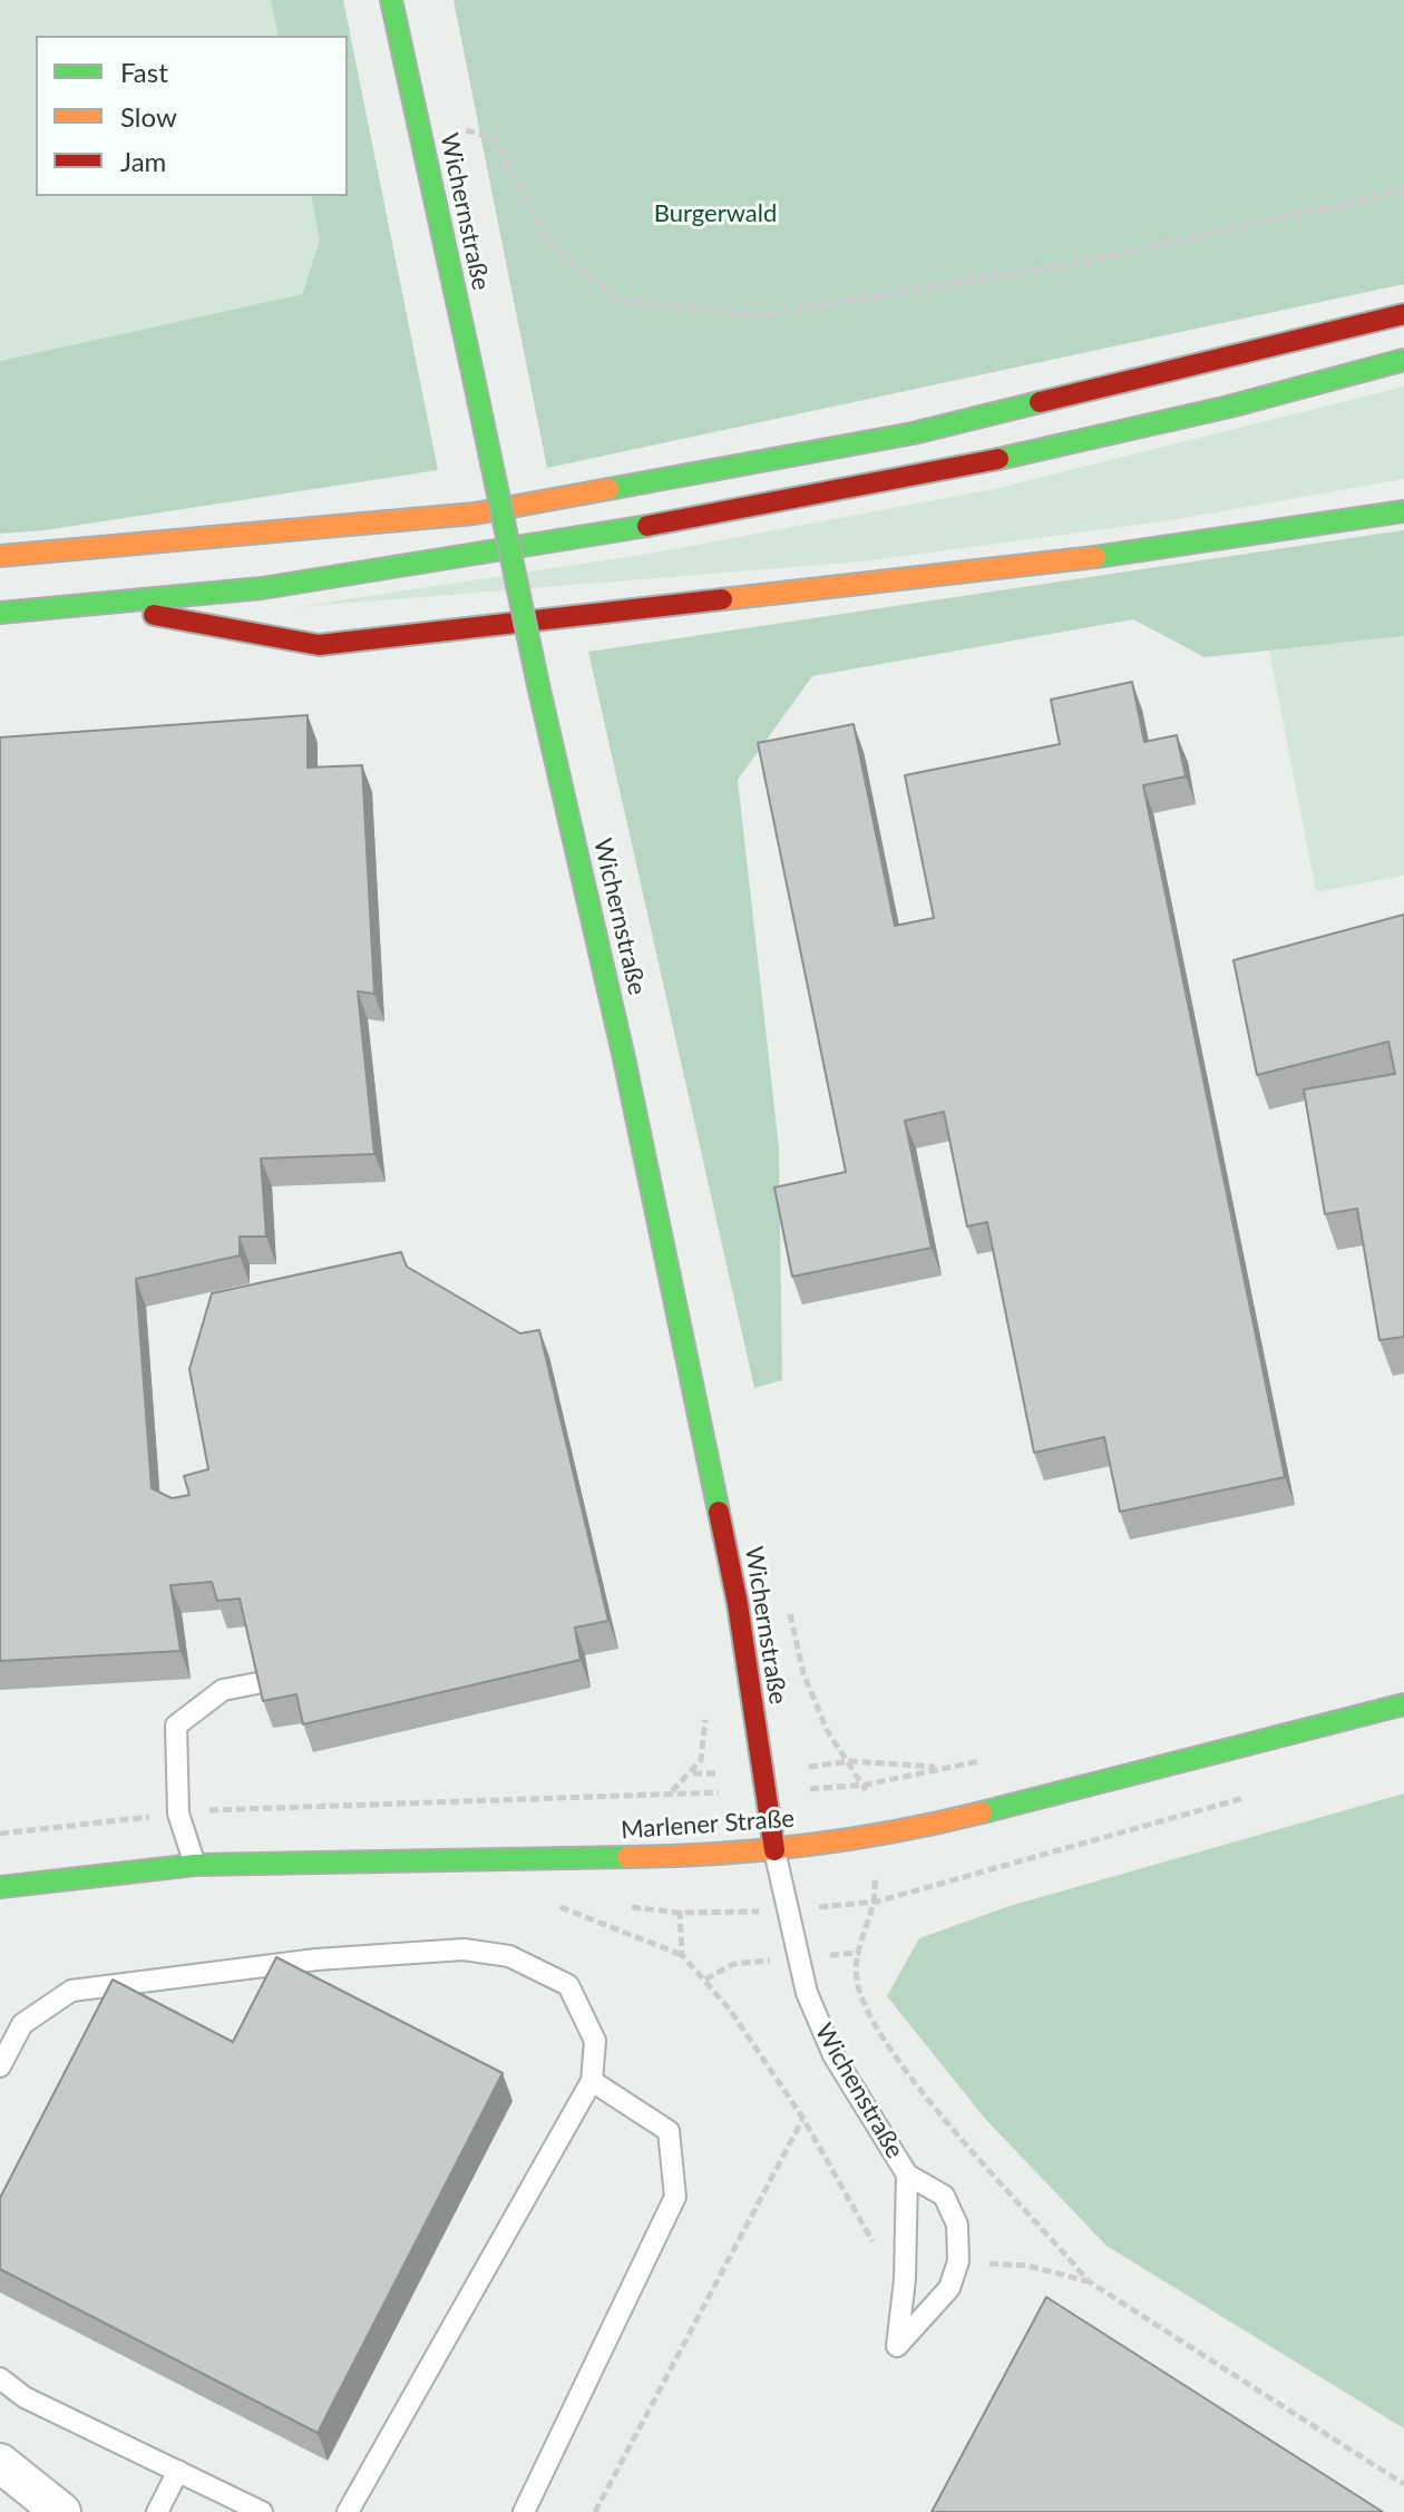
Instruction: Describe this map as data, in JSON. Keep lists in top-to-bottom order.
{
  "streets": {
    "main road": ["Wichernstraße", "Marlener Straße"],
    "lane": ["Wichenstraße"]
  },
  "crossings": [
    ["Wichernstraße", "Marlener Straße"],
    ["Wichernstraße", "Wichenstraße"],
    ["Marlener Straße", "Wichenstraße"]
  ],
  "parks": ["Burgerwald"],
  "legend": ["Fast", "Slow", "Jam"]
}
